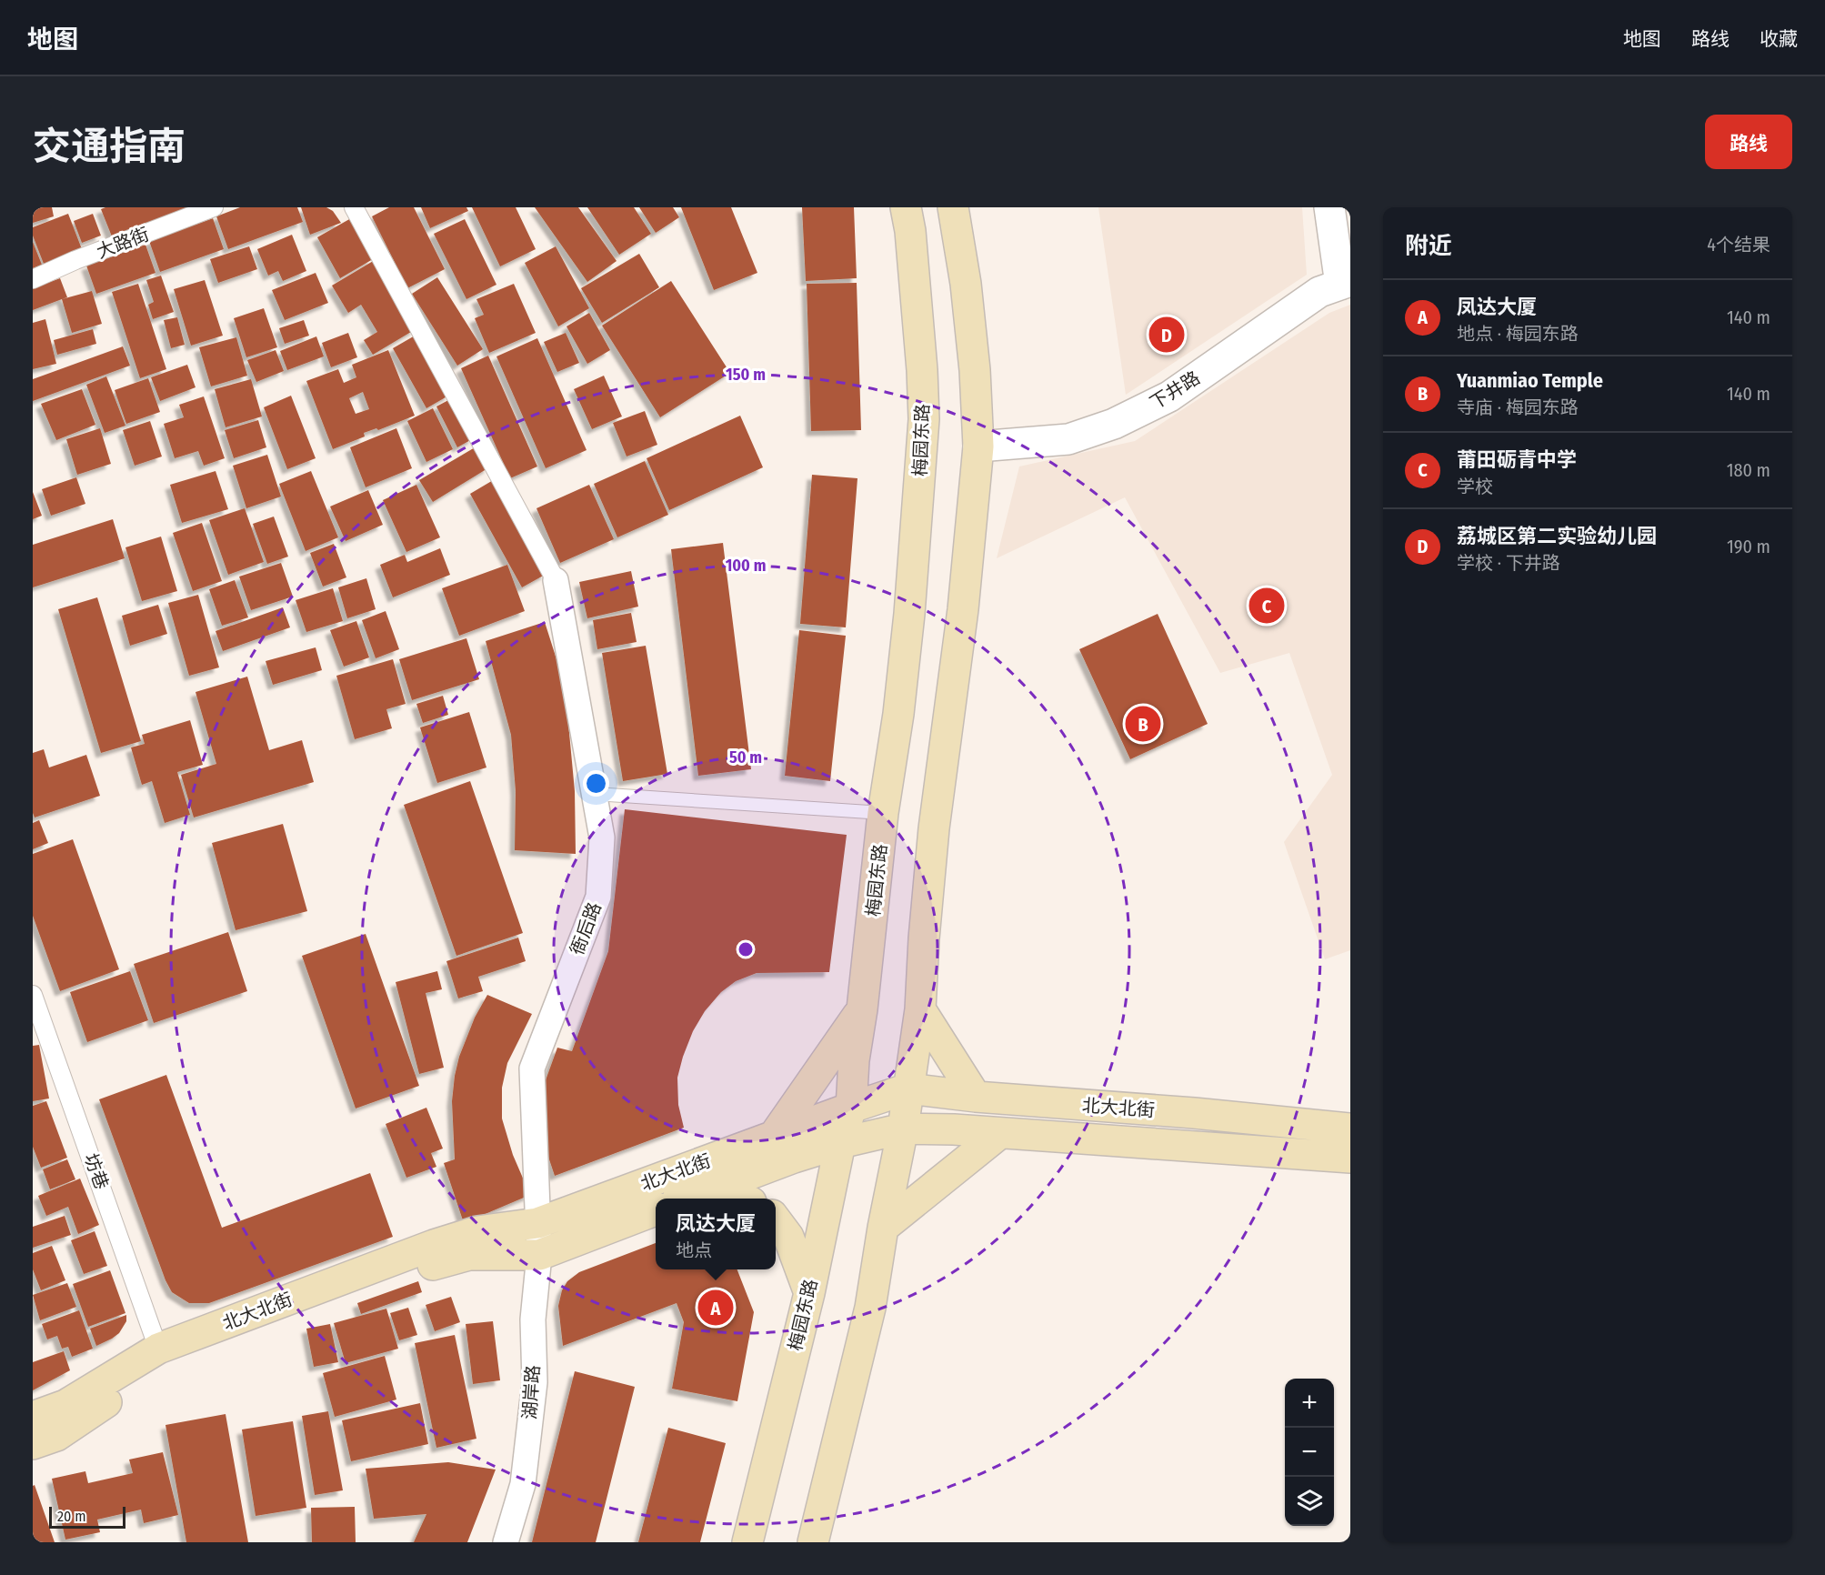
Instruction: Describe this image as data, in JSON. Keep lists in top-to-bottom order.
{
  "streets": {
    "main road": ["梅园东路", "北大北街"],
    "street": [
      "大路街",
      "下井路",
      "衙后路",
      "坊巷",
      "湖岸路"
    ]
  },
  "crossings": [
    ["梅园东路", "北大北街"],
    ["衙后路", "北大北街"],
    ["衙后路", "湖岸路"],
    ["北大北街", "坊巷"],
    ["北大北街", "湖岸路"]
  ],
  "scale_bar": "20 m",
  "page": {
    "header": "地图",
    "nav": ["地图", "路线", "收藏"],
    "title": "交通指南",
    "buttons": "路线",
    "heading": ["附近", "4个结果"],
    "list": [
      {
        "mark": "A",
        "name": "凤达大厦",
        "note": "地点 · 梅园东路",
        "value": "140 m"
      },
      {
        "mark": "B",
        "name": "Yuanmiao Temple",
        "note": "寺庙 · 梅园东路",
        "value": "140 m"
      },
      {
        "mark": "C",
        "name": "莆田砺青中学",
        "note": "学校",
        "value": "180 m"
      },
      {
        "mark": "D",
        "name": "荔城区第二实验幼儿园",
        "note": "学校 · 下井路",
        "value": "190 m"
      }
    ],
    "pins": [
      "D",
      "C",
      "B",
      "A"
    ],
    "popup": ["凤达大厦", "地点"],
    "map_buttons": ["+", "−"],
    "scale": "20 m"
  },
  "rings": ["150 m", "100 m", "50 m"]
}
